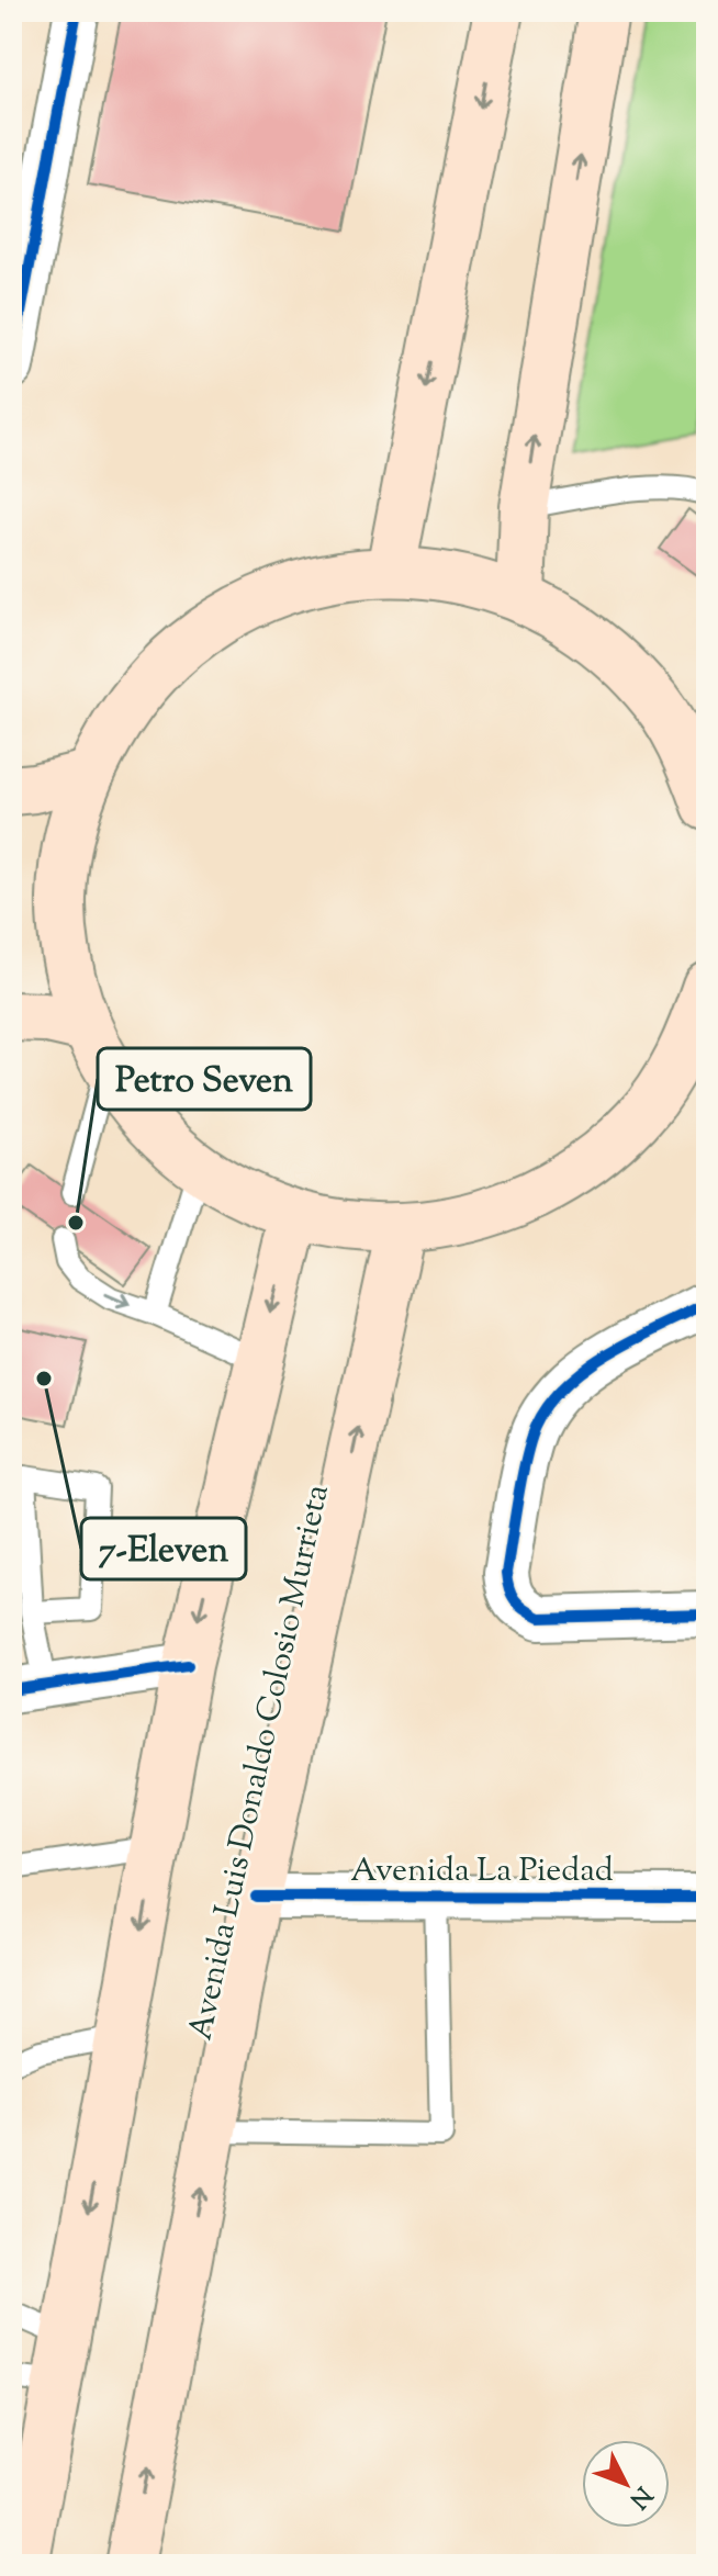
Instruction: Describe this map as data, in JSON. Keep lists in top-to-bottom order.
{
  "streets": {
    "main road": ["Avenida Luis Donaldo Colosio Murrieta"],
    "street": ["Avenida La Piedad"]
  },
  "crossings": [
    ["Avenida Luis Donaldo Colosio Murrieta", "Avenida La Piedad"]
  ],
  "places": ["Petro Seven", "7-Eleven"],
  "north": "bottom right"
}
